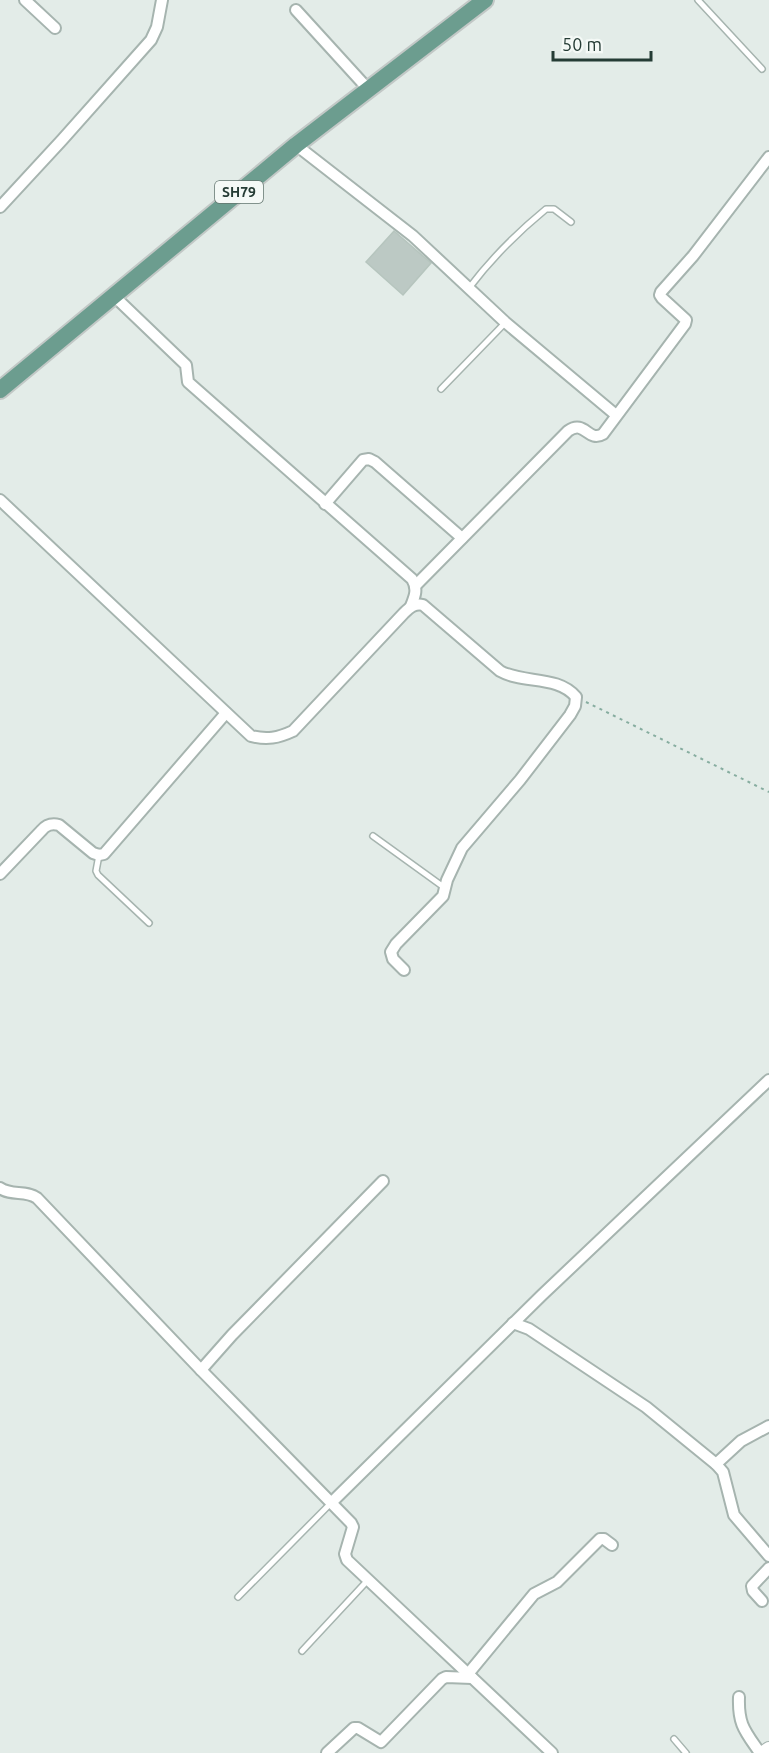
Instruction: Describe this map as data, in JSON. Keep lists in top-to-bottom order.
{
  "streets": {
    "main road": ["SH79"]
  },
  "scale_bar": "50 m"
}
